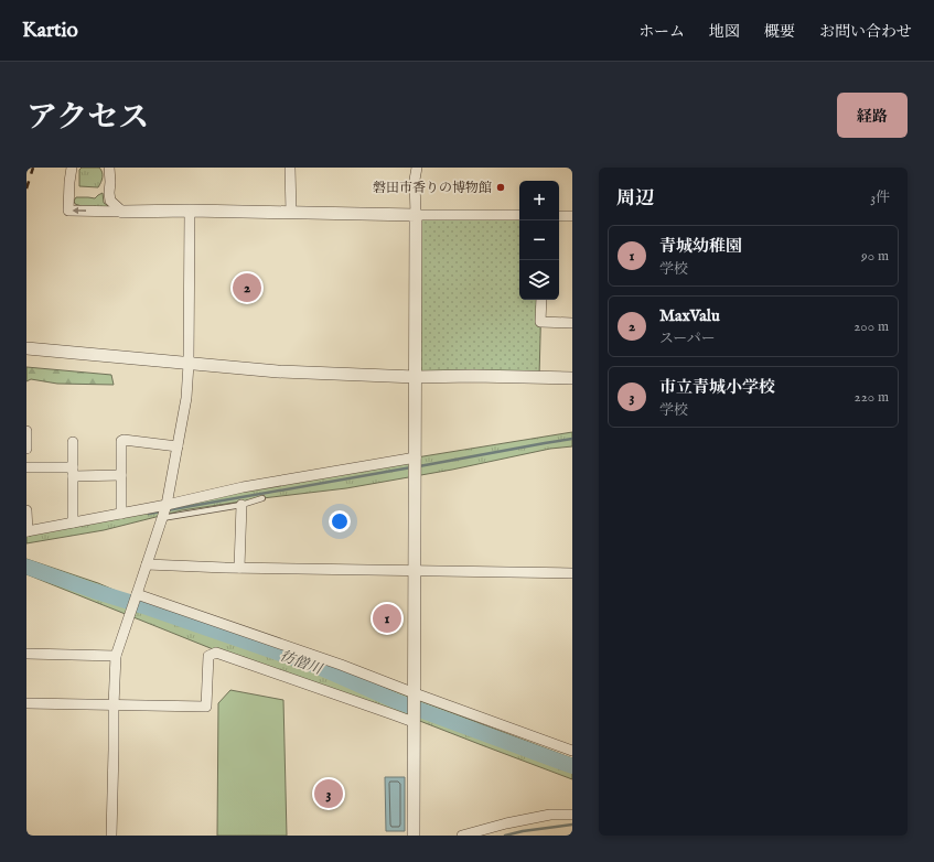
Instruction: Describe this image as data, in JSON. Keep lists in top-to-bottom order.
{
  "water": ["彷僧川"],
  "places": ["磐田市香りの博物館"],
  "page": {
    "header": "Kartio",
    "nav": [
      "ホーム",
      "地図",
      "概要",
      "お問い合わせ"
    ],
    "title": "アクセス",
    "buttons": "経路",
    "heading": ["周辺", "3件"],
    "map_buttons": ["+", "−"],
    "list": [
      {
        "mark": "1",
        "name": "青城幼稚園",
        "note": "学校",
        "value": "90 m"
      },
      {
        "mark": "2",
        "name": "MaxValu",
        "note": "スーパー",
        "value": "200 m"
      },
      {
        "mark": "3",
        "name": "市立青城小学校",
        "note": "学校",
        "value": "220 m"
      }
    ],
    "pins": ["2", "1", "3"]
  }
}
